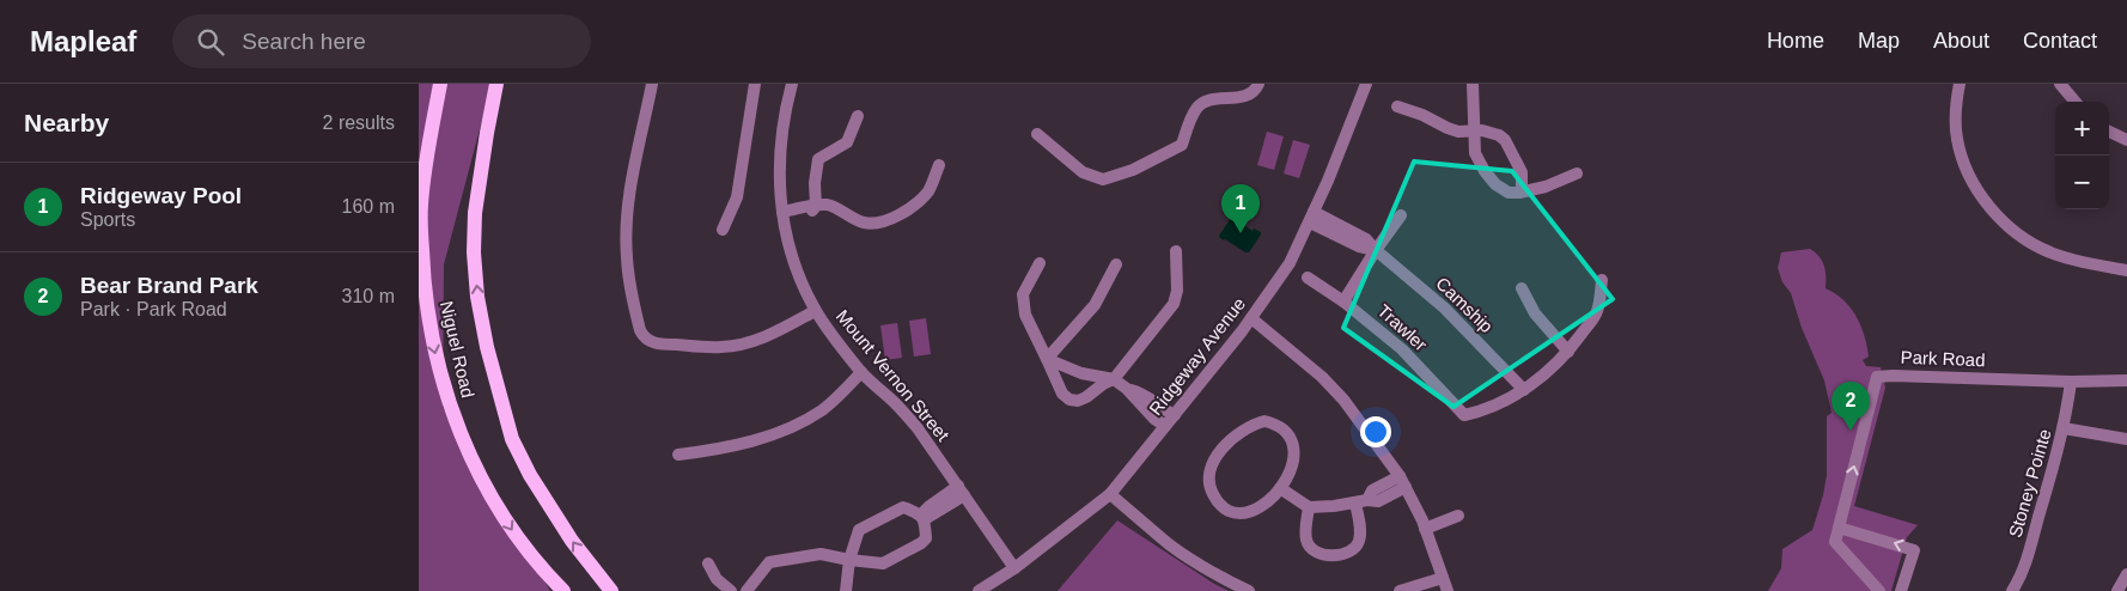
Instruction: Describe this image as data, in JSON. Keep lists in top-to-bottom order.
{
  "streets": {
    "main road": ["Niguel Road"],
    "street": [
      "Camship",
      "Trawler",
      "Ridgeway Avenue",
      "Park Road",
      "Mount Vernon Street",
      "Stoney Pointe"
    ]
  },
  "crossings": [
    ["Camship", "Trawler"],
    ["Camship", "Ridgeway Avenue"],
    ["Ridgeway Avenue", "Mount Vernon Street"],
    ["Park Road", "Stoney Pointe"]
  ],
  "page": {
    "header": "Mapleaf",
    "search": "Search here",
    "nav": [
      "Home",
      "Map",
      "About",
      "Contact"
    ],
    "heading": ["Nearby", "2 results"],
    "map_buttons": ["+", "−"],
    "list": [
      {
        "mark": "1",
        "name": "Ridgeway Pool",
        "note": "Sports",
        "value": "160 m"
      },
      {
        "mark": "2",
        "name": "Bear Brand Park",
        "note": "Park · Park Road",
        "value": "310 m"
      }
    ],
    "pins": ["1", "2"]
  }
}
